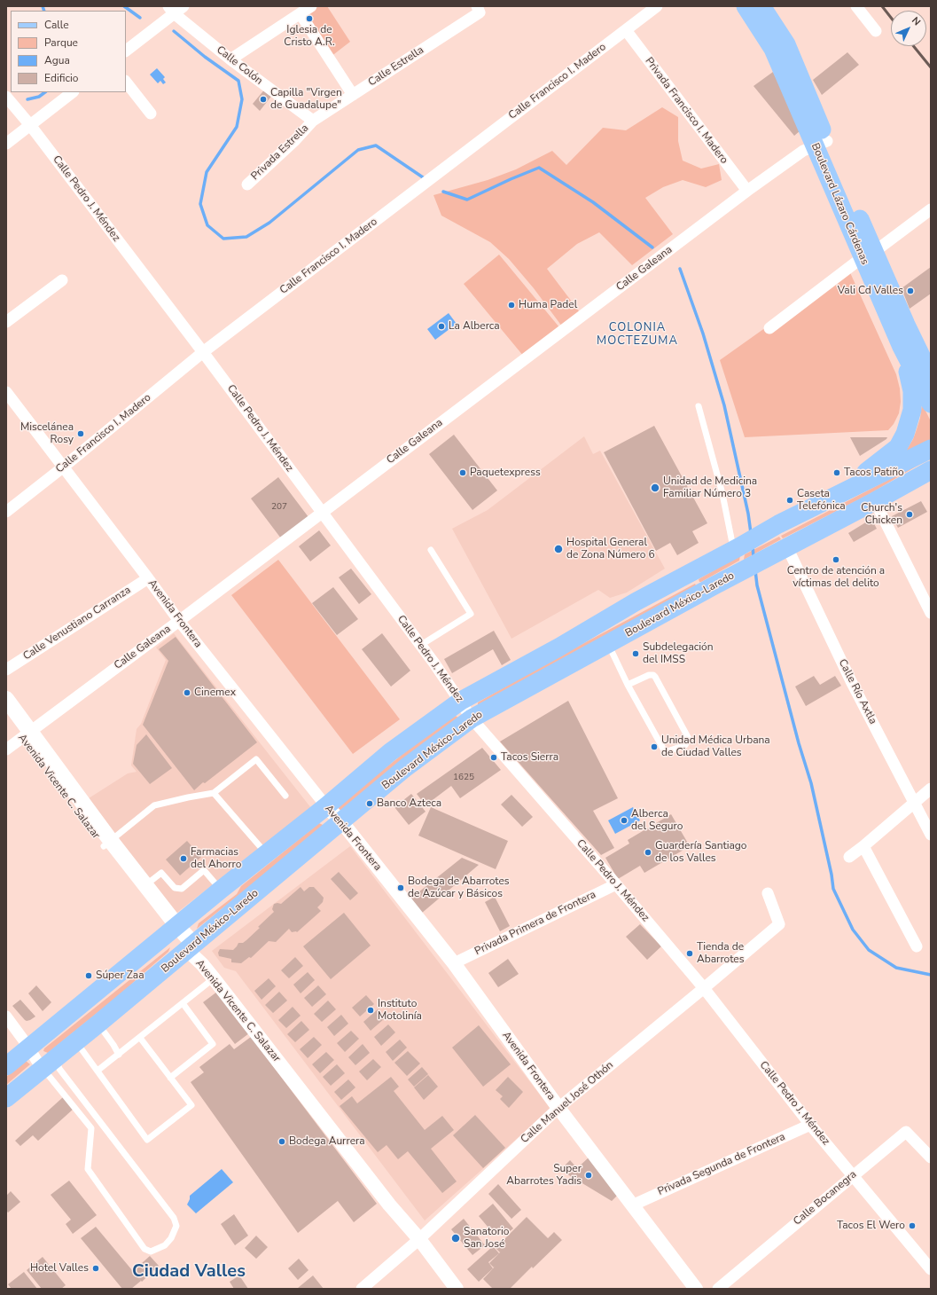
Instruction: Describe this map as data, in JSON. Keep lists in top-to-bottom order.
{
  "streets": {
    "main road": ["Boulevard Lázaro Cárdenas", "Boulevard México-Laredo", "Avenida Vicente C. Salazar"],
    "street": [
      "Calle Colón",
      "Calle Estrella",
      "Calle Francisco I. Madero",
      "Privada Francisco I. Madero",
      "Privada Estrella",
      "Calle Pedro J. Méndez",
      "Calle Galeana",
      "Avenida Frontera",
      "Calle Venustiano Carranza",
      "Calle Río Axtla",
      "Privada Primera de Frontera",
      "Calle Manuel José Othón",
      "Privada Segunda de Frontera",
      "Calle Bocanegra"
    ]
  },
  "crossings": [
    ["Calle Colón", "Calle Estrella"],
    ["Calle Colón", "Privada Estrella"],
    ["Calle Estrella", "Privada Estrella"],
    ["Calle Francisco I. Madero", "Privada Francisco I. Madero"],
    ["Calle Francisco I. Madero", "Calle Pedro J. Méndez"],
    ["Calle Francisco I. Madero", "Avenida Frontera"],
    ["Privada Francisco I. Madero", "Calle Galeana"],
    ["Calle Pedro J. Méndez", "Calle Galeana"],
    ["Calle Pedro J. Méndez", "Boulevard México-Laredo"],
    ["Calle Pedro J. Méndez", "Privada Primera de Frontera"],
    ["Calle Pedro J. Méndez", "Calle Manuel José Othón"],
    ["Calle Pedro J. Méndez", "Privada Segunda de Frontera"],
    ["Calle Pedro J. Méndez", "Calle Bocanegra"],
    ["Boulevard Lázaro Cárdenas", "Calle Galeana"],
    ["Calle Galeana", "Avenida Frontera"],
    ["Calle Galeana", "Avenida Vicente C. Salazar"],
    ["Boulevard México-Laredo", "Avenida Frontera"],
    ["Boulevard México-Laredo", "Calle Río Axtla"],
    ["Boulevard México-Laredo", "Avenida Vicente C. Salazar"],
    ["Avenida Frontera", "Calle Venustiano Carranza"],
    ["Avenida Frontera", "Privada Primera de Frontera"],
    ["Avenida Frontera", "Calle Manuel José Othón"],
    ["Avenida Frontera", "Privada Segunda de Frontera"],
    ["Avenida Vicente C. Salazar", "Calle Manuel José Othón"]
  ],
  "districts": ["COLONIA MOCTEZUMA", "Ciudad Valles"],
  "places": [
    "Iglesia de Cristo A.R.",
    "Capilla \"Virgen de Guadalupe\"",
    "Vali Cd Valles",
    "Huma Padel",
    "La Alberca",
    "Miscelánea Rosy",
    "Paquetexpress",
    "Tacos Patiño",
    "Unidad de Medicina Familiar Número 3",
    "Caseta Telefónica",
    "Church's Chicken",
    "Hospital General de Zona Número 6",
    "Centro de atención a víctimas del delito",
    "Subdelegación del IMSS",
    "Cinemex",
    "Unidad Médica Urbana de Ciudad Valles",
    "Tacos Sierra",
    "Banco Azteca",
    "Alberca del Seguro",
    "Guardería Santiago de los Valles",
    "Farmacias del Ahorro",
    "Bodega de Abarrotes de Azúcar y Básicos",
    "Tienda de Abarrotes",
    "Súper Zaa",
    "Instituto Motolinía",
    "Bodega Aurrera",
    "Super Abarrotes Yadis",
    "Tacos El Wero",
    "Sanatorio San José",
    "Hotel Valles"
  ],
  "house_numbers": ["207", "1625"],
  "legend": [
    "Calle",
    "Parque",
    "Agua",
    "Edificio"
  ],
  "north": "top right"
}
